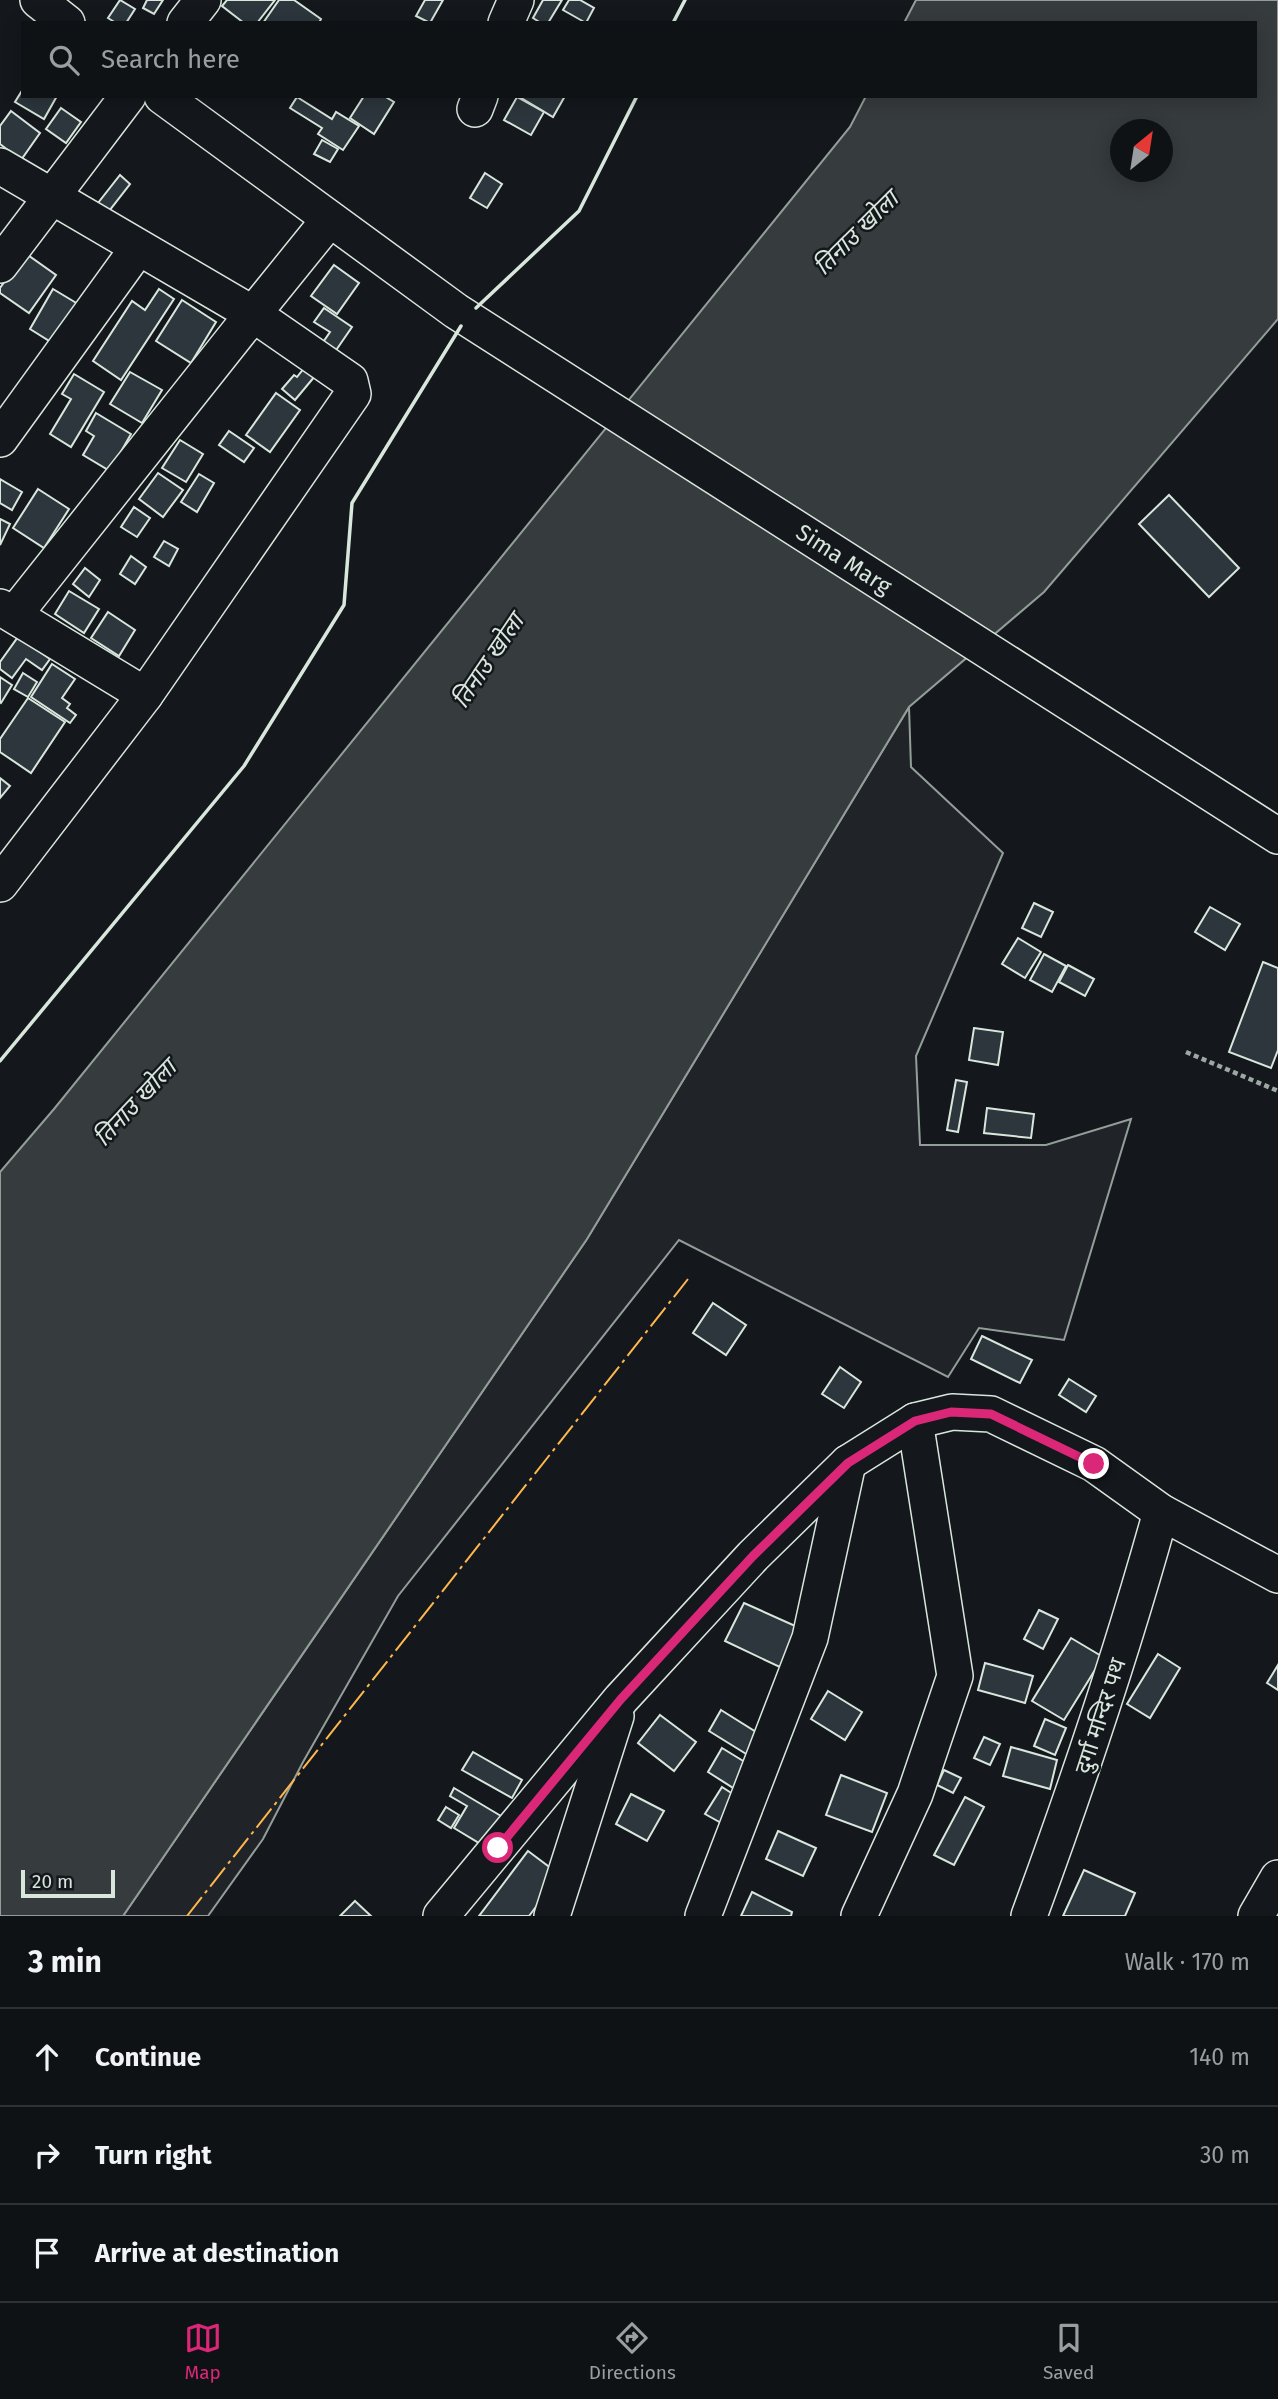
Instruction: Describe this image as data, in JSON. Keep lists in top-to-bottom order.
{
  "streets": {
    "street": ["Sima Marg", "दुर्गा मन्दिर पथ"]
  },
  "water": ["तिनाउ खोला"],
  "scale_bar": "20 m",
  "north": "top right",
  "page": {
    "search": "Search here",
    "scale": "20 m",
    "heading": ["3 min", "Walk · 170 m"],
    "list": [
      ["Continue", "140 m"],
      ["Turn right", "30 m"],
      "Arrive at destination"
    ],
    "nav": ["Map", "Directions", "Saved"]
  }
}
